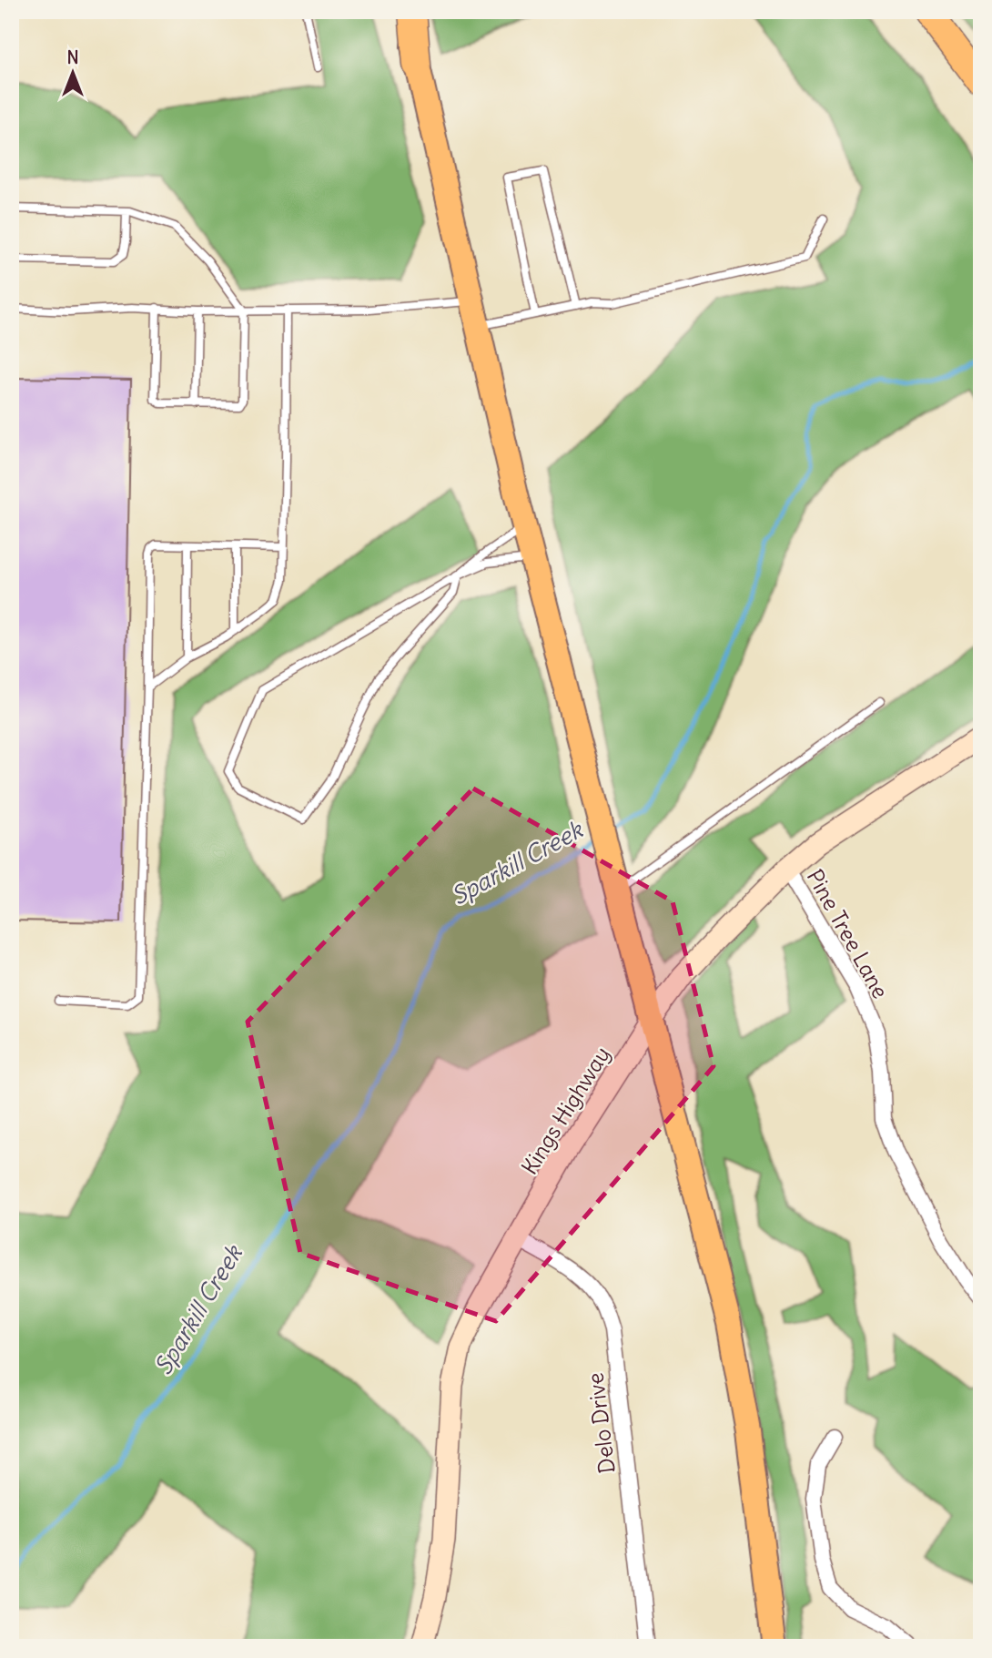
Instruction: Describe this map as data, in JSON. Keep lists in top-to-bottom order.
{
  "streets": {
    "street": ["Pine Tree Lane", "Kings Highway", "Delo Drive"]
  },
  "crossings": [
    ["Pine Tree Lane", "Kings Highway"],
    ["Kings Highway", "Delo Drive"]
  ],
  "water": ["Sparkill Creek"],
  "north": "top"
}
